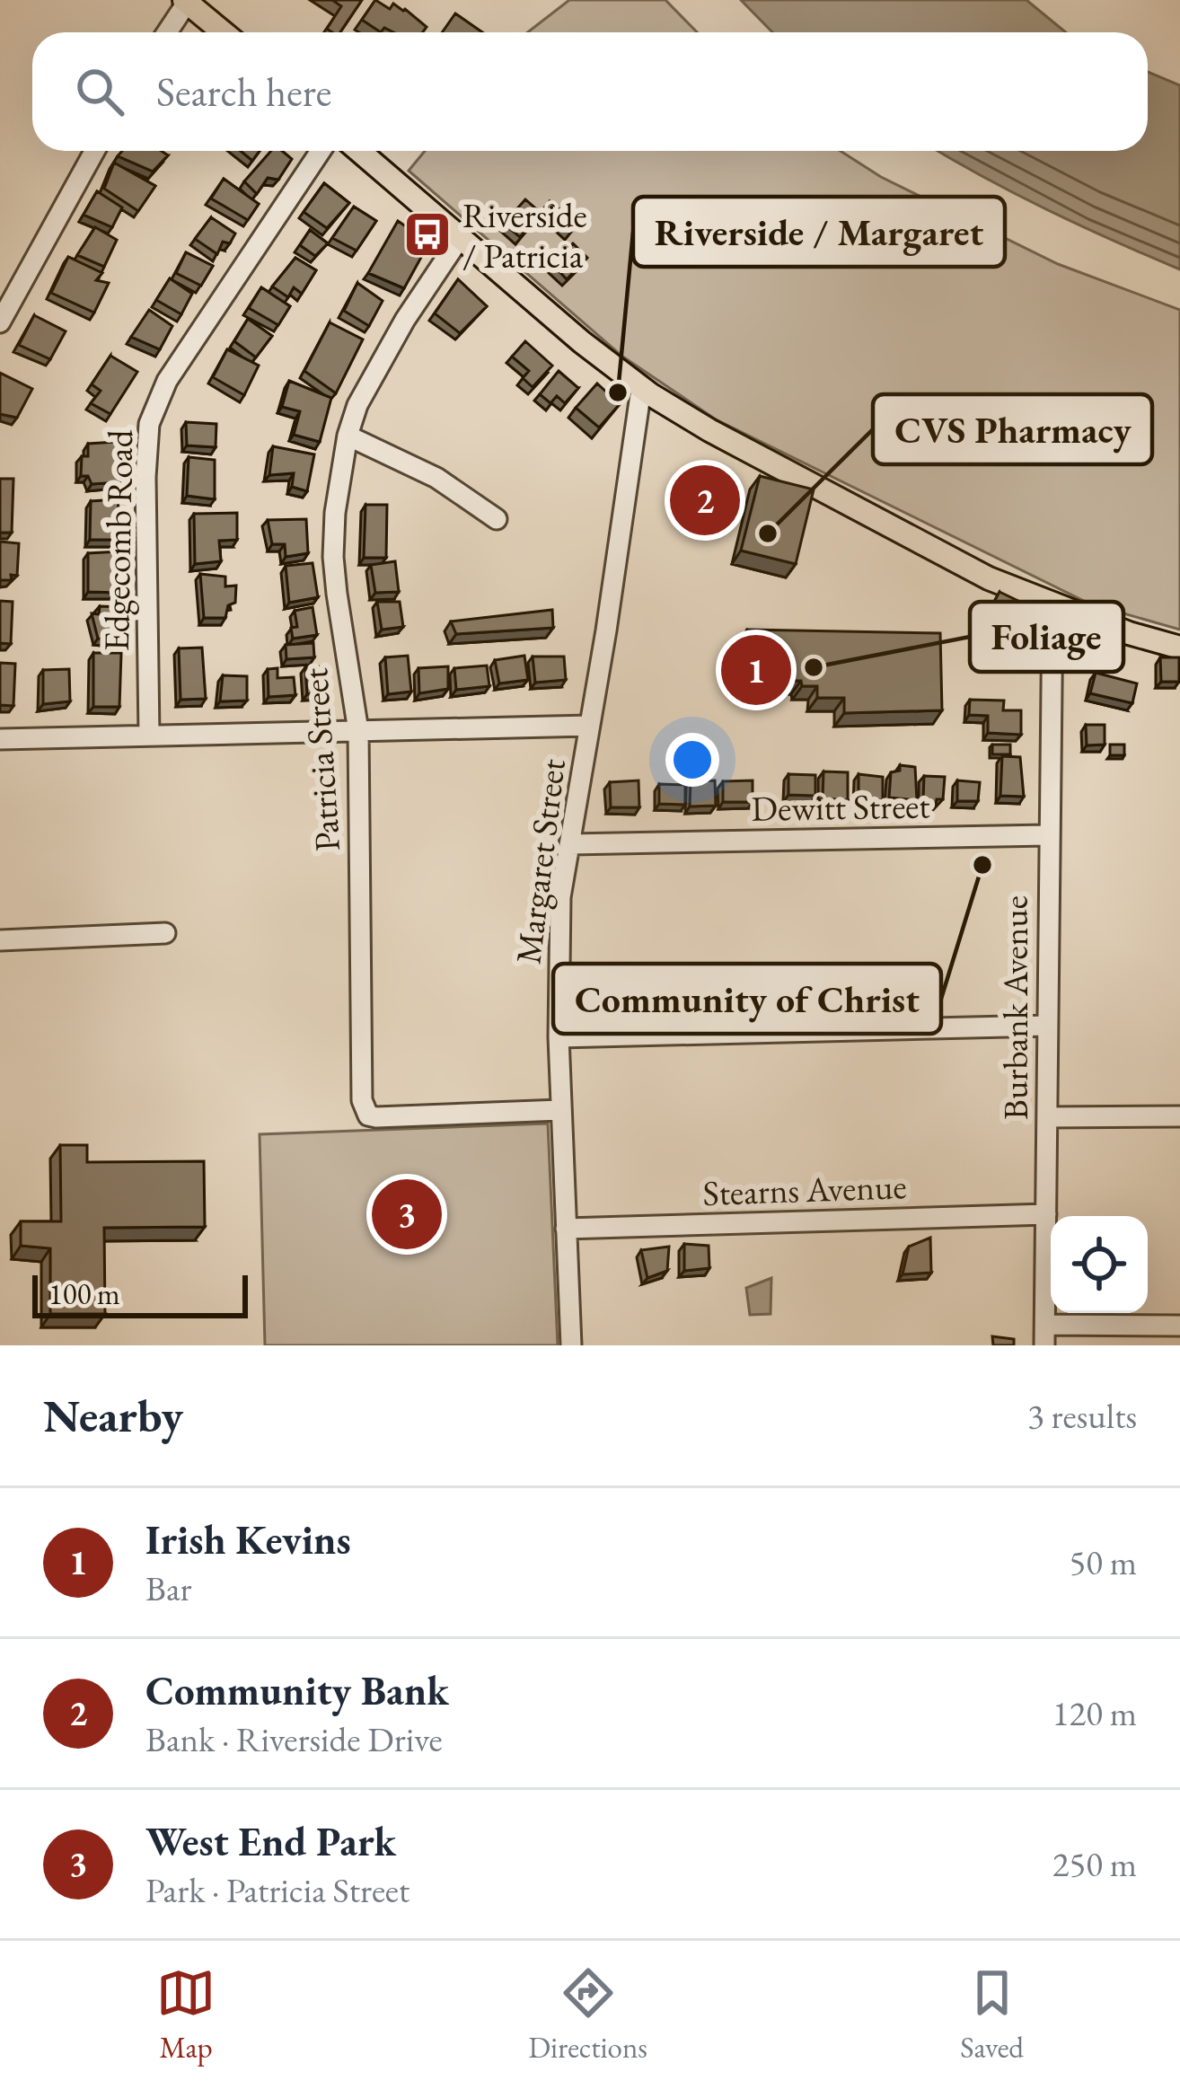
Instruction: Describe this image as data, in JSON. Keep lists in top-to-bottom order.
{
  "streets": {
    "street": [
      "Edgecomb Road",
      "Patricia Street",
      "Dewitt Street",
      "Margaret Street",
      "Burbank Avenue",
      "Stearns Avenue"
    ]
  },
  "crossings": [
    ["Patricia Street", "Margaret Street"],
    ["Dewitt Street", "Margaret Street"],
    ["Dewitt Street", "Burbank Avenue"],
    ["Margaret Street", "Stearns Avenue"],
    ["Burbank Avenue", "Stearns Avenue"]
  ],
  "places": {
    "bus stop": ["Riverside / Patricia"],
    "other": [
      "Riverside / Margaret",
      "CVS Pharmacy",
      "Foliage",
      "Community of Christ"
    ]
  },
  "scale_bar": "100 m",
  "page": {
    "search": "Search here",
    "pins": ["2", "1", "3"],
    "scale": "100 m",
    "heading": ["Nearby", "3 results"],
    "list": [
      {
        "mark": "1",
        "name": "Irish Kevins",
        "note": "Bar",
        "value": "50 m"
      },
      {
        "mark": "2",
        "name": "Community Bank",
        "note": "Bank · Riverside Drive",
        "value": "120 m"
      },
      {
        "mark": "3",
        "name": "West End Park",
        "note": "Park · Patricia Street",
        "value": "250 m"
      }
    ],
    "nav": ["Map", "Directions", "Saved"]
  }
}
